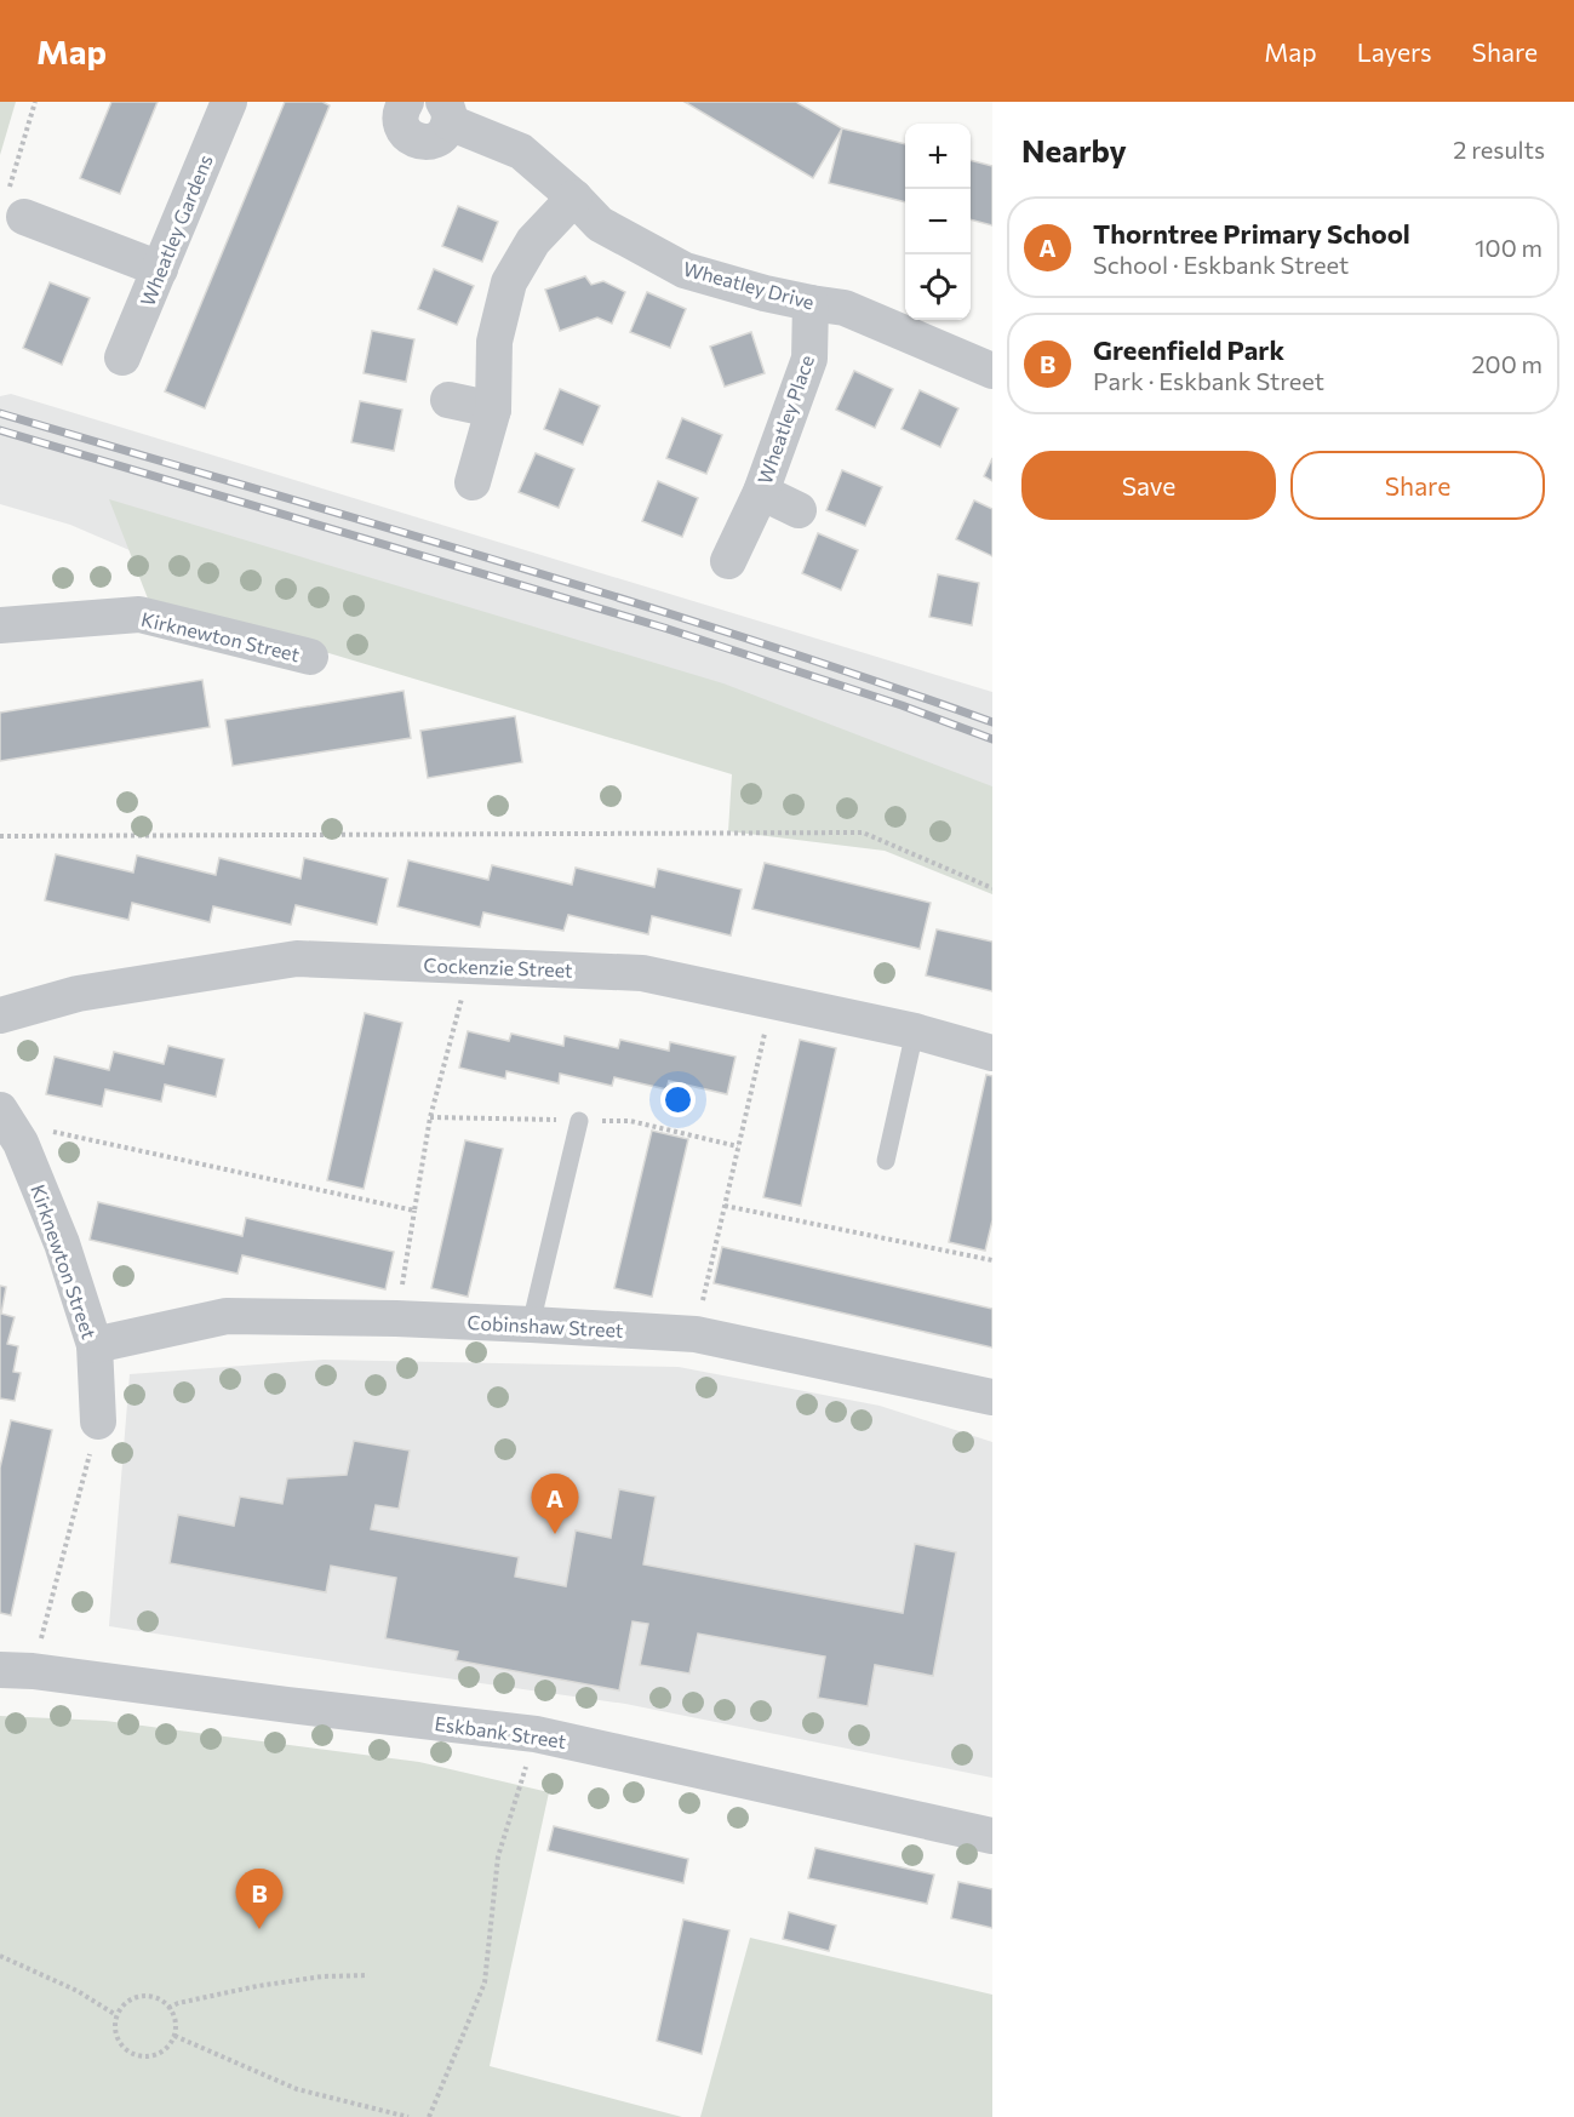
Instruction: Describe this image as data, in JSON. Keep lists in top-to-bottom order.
{
  "streets": {
    "street": [
      "Wheatley Gardens",
      "Wheatley Drive",
      "Wheatley Place",
      "Kirknewton Street",
      "Cockenzie Street",
      "Cobinshaw Street",
      "Eskbank Street"
    ]
  },
  "crossings": [
    ["Wheatley Drive", "Wheatley Place"],
    ["Kirknewton Street", "Cobinshaw Street"]
  ],
  "page": {
    "header": "Map",
    "nav": ["Map", "Layers", "Share"],
    "heading": ["Nearby", "2 results"],
    "map_buttons": ["+", "−"],
    "list": [
      {
        "mark": "A",
        "name": "Thorntree Primary School",
        "note": "School · Eskbank Street",
        "value": "100 m"
      },
      {
        "mark": "B",
        "name": "Greenfield Park",
        "note": "Park · Eskbank Street",
        "value": "200 m"
      }
    ],
    "buttons": ["Save", "Share"],
    "pins": ["A", "B"]
  }
}
